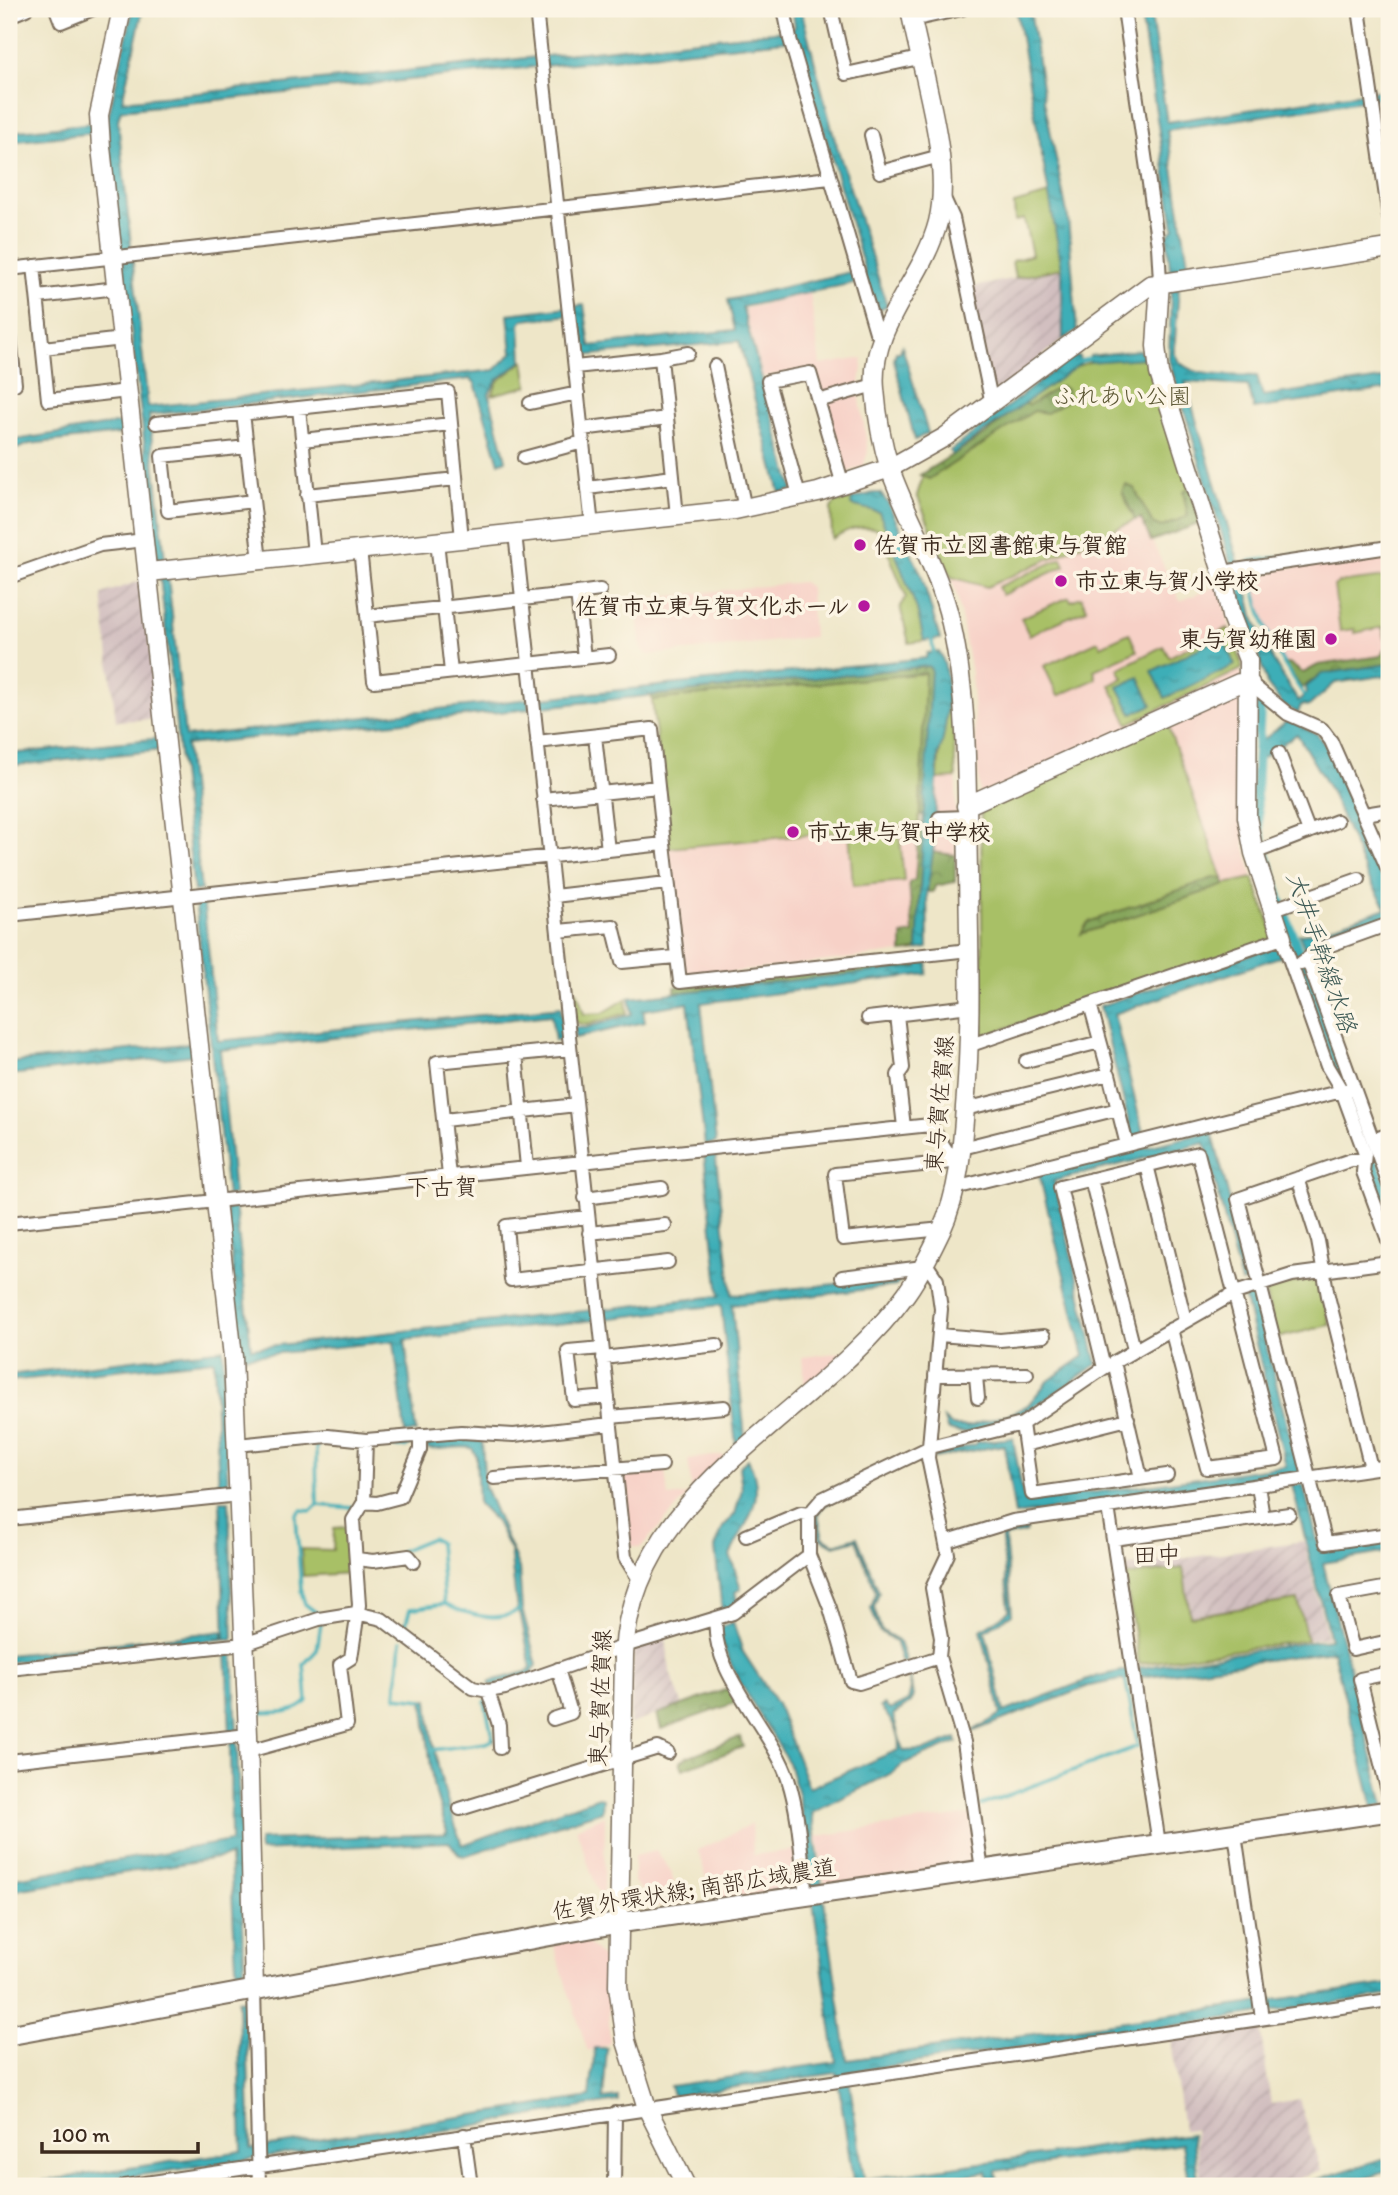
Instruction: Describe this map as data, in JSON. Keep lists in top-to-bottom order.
{
  "streets": {
    "main road": ["佐賀外環状線; 南部広域農道"],
    "street": ["東与賀佐賀線"]
  },
  "crossings": [
    ["東与賀佐賀線", "佐賀外環状線; 南部広域農道"]
  ],
  "districts": ["下古賀", "田中"],
  "water": ["大井手幹線水路"],
  "parks": ["ふれあい公園"],
  "places": [
    "佐賀市立図書館東与賀館",
    "市立東与賀小学校",
    "佐賀市立東与賀文化ホール",
    "東与賀幼稚園",
    "市立東与賀中学校"
  ],
  "scale_bar": "100 m"
}
